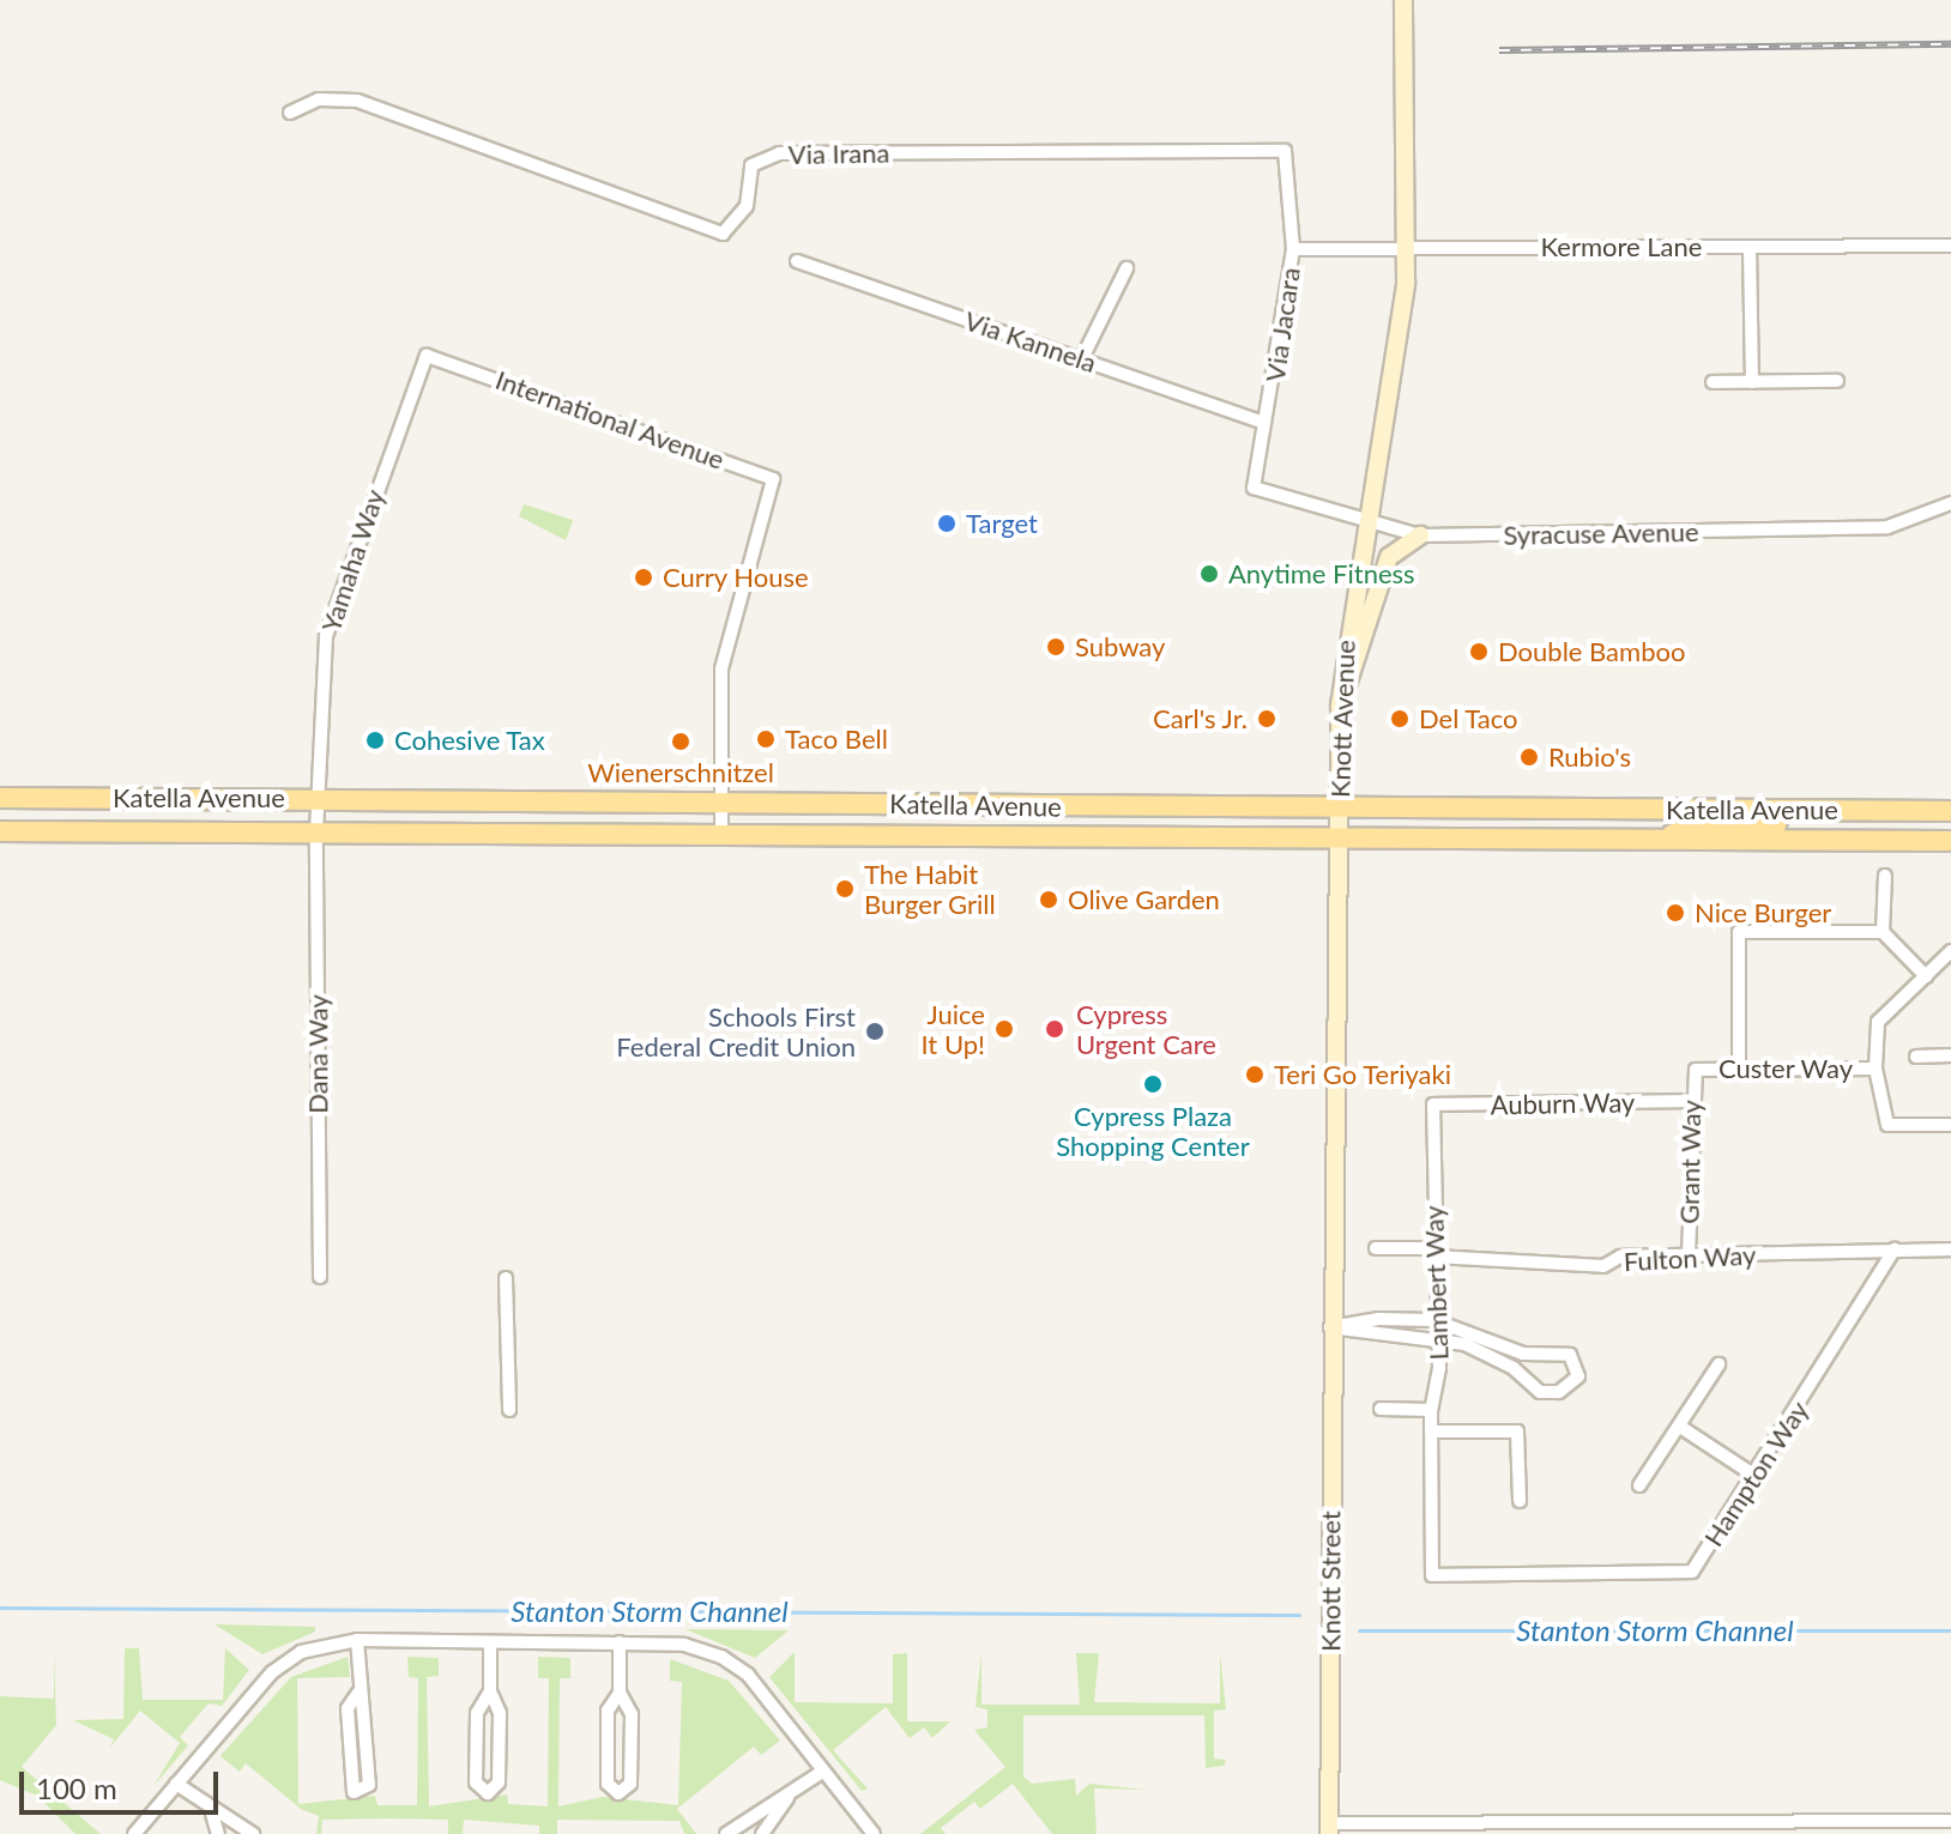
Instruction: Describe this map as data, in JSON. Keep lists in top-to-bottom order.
{
  "streets": {
    "main road": ["Knott Avenue", "Katella Avenue", "Knott Street"],
    "street": [
      "Via Irana",
      "Kermore Lane",
      "Via Jacara",
      "Via Kannela",
      "International Avenue",
      "Syracuse Avenue",
      "Yamaha Way",
      "Dana Way",
      "Custer Way",
      "Auburn Way",
      "Grant Way",
      "Fulton Way",
      "Lambert Way",
      "Hampton Way"
    ]
  },
  "crossings": [
    ["Via Irana", "Via Jacara"],
    ["Kermore Lane", "Via Jacara"],
    ["Kermore Lane", "Knott Avenue"],
    ["Via Jacara", "Via Kannela"],
    ["Via Jacara", "Syracuse Avenue"],
    ["International Avenue", "Yamaha Way"],
    ["International Avenue", "Katella Avenue"],
    ["Syracuse Avenue", "Knott Avenue"],
    ["Yamaha Way", "Katella Avenue"],
    ["Yamaha Way", "Dana Way"],
    ["Knott Avenue", "Katella Avenue"],
    ["Knott Avenue", "Knott Street"],
    ["Katella Avenue", "Dana Way"],
    ["Custer Way", "Grant Way"],
    ["Auburn Way", "Grant Way"],
    ["Auburn Way", "Lambert Way"],
    ["Grant Way", "Fulton Way"],
    ["Fulton Way", "Lambert Way"],
    ["Fulton Way", "Hampton Way"],
    ["Lambert Way", "Hampton Way"]
  ],
  "water": ["Stanton Storm Channel"],
  "places": [
    "Target",
    "Anytime Fitness",
    "Curry House",
    "Subway",
    "Double Bamboo",
    "Carl's Jr.",
    "Del Taco",
    "Taco Bell",
    "Cohesive Tax",
    "Wienerschnitzel",
    "Rubio's",
    "The Habit Burger Grill",
    "Olive Garden",
    "Nice Burger",
    "Juice It Up!",
    "Cypress Urgent Care",
    "Schools First Federal Credit Union",
    "Teri Go Teriyaki",
    "Cypress Plaza Shopping Center"
  ],
  "scale_bar": "100 m"
}
